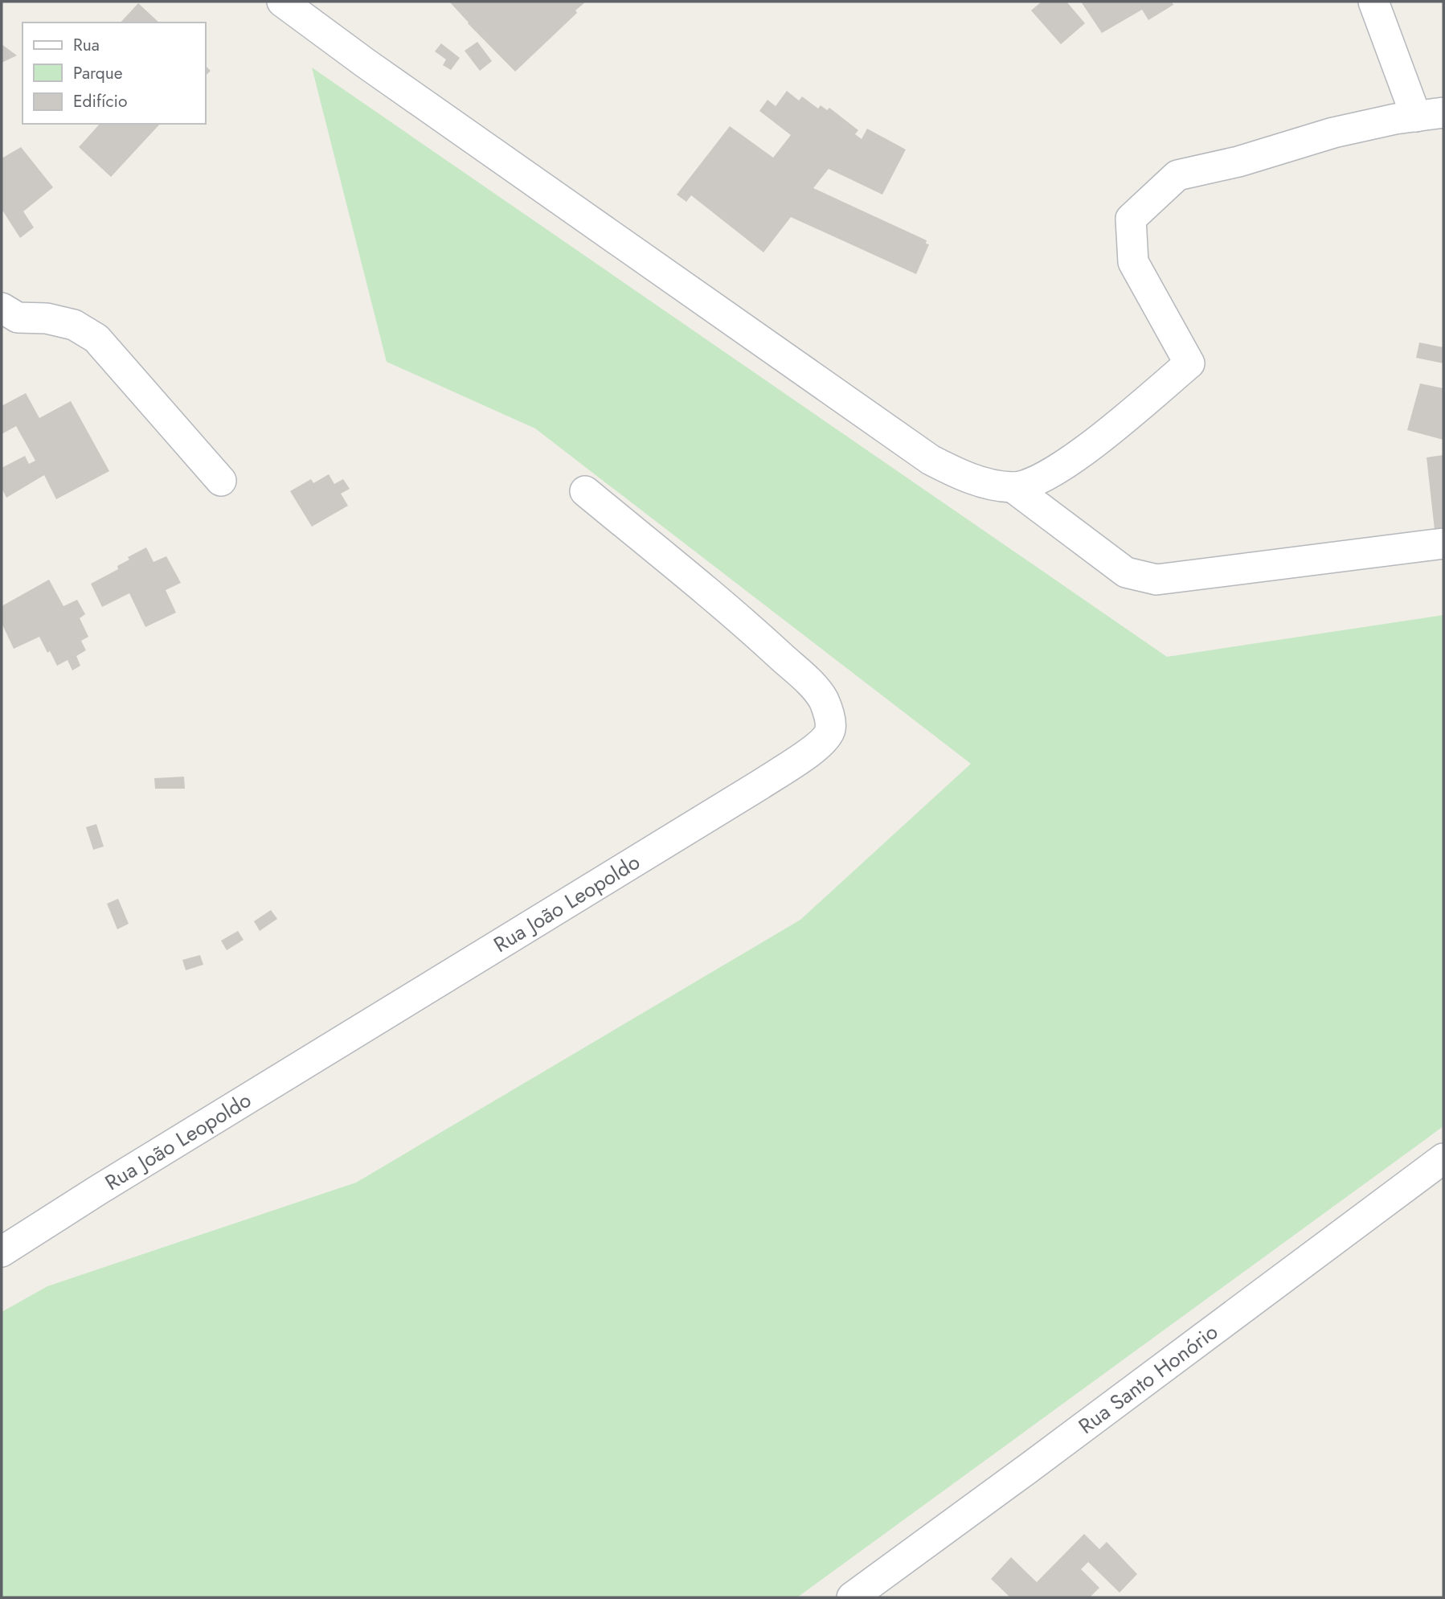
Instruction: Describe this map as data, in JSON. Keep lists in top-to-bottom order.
{
  "streets": {
    "street": ["Rua João Leopoldo", "Rua Santo Honório"]
  },
  "legend": ["Rua", "Parque", "Edifício"]
}
